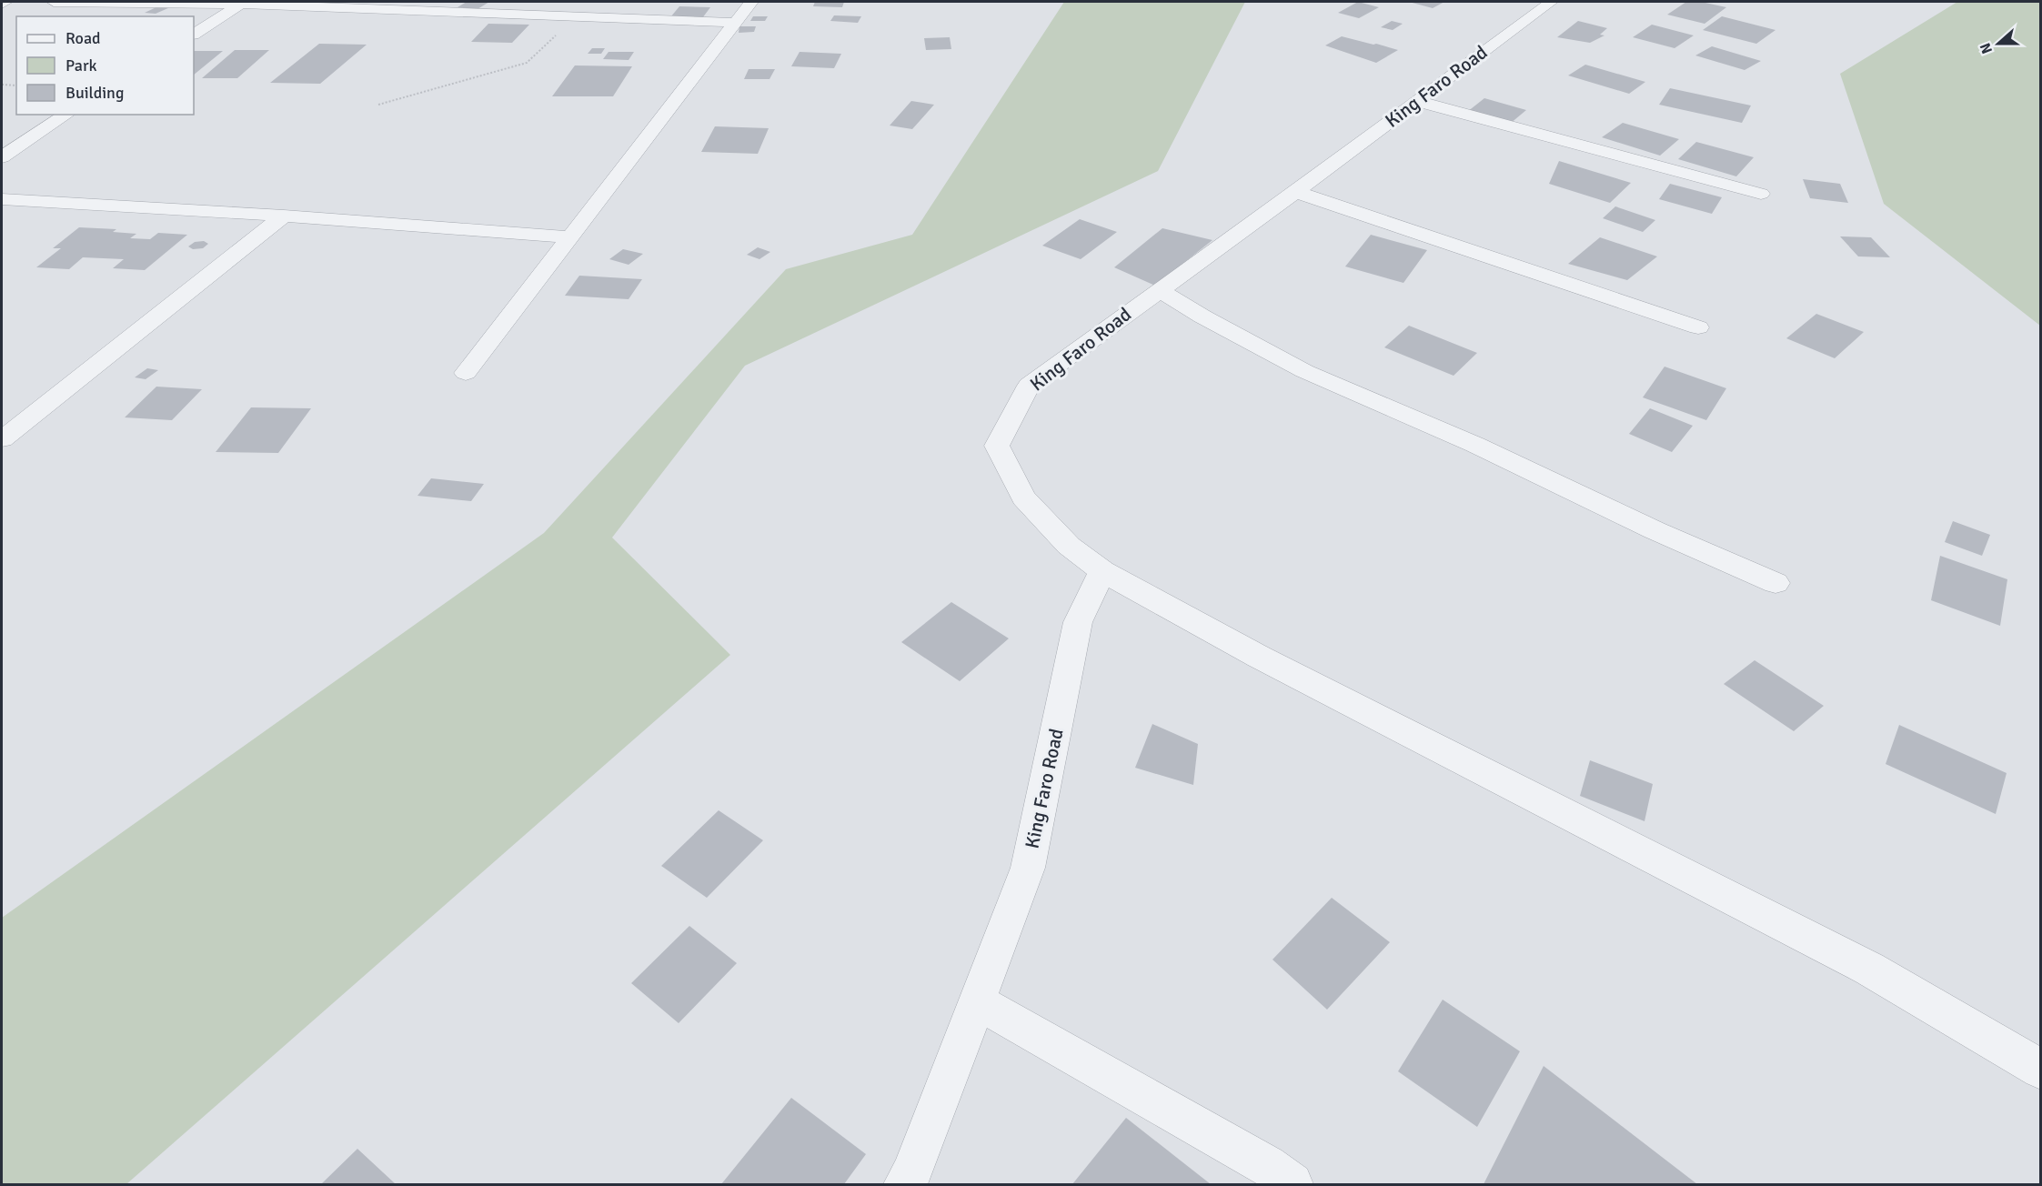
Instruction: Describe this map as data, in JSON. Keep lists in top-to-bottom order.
{
  "streets": {
    "street": ["King Faro Road"]
  },
  "legend": ["Road", "Park", "Building"],
  "north": "left"
}
